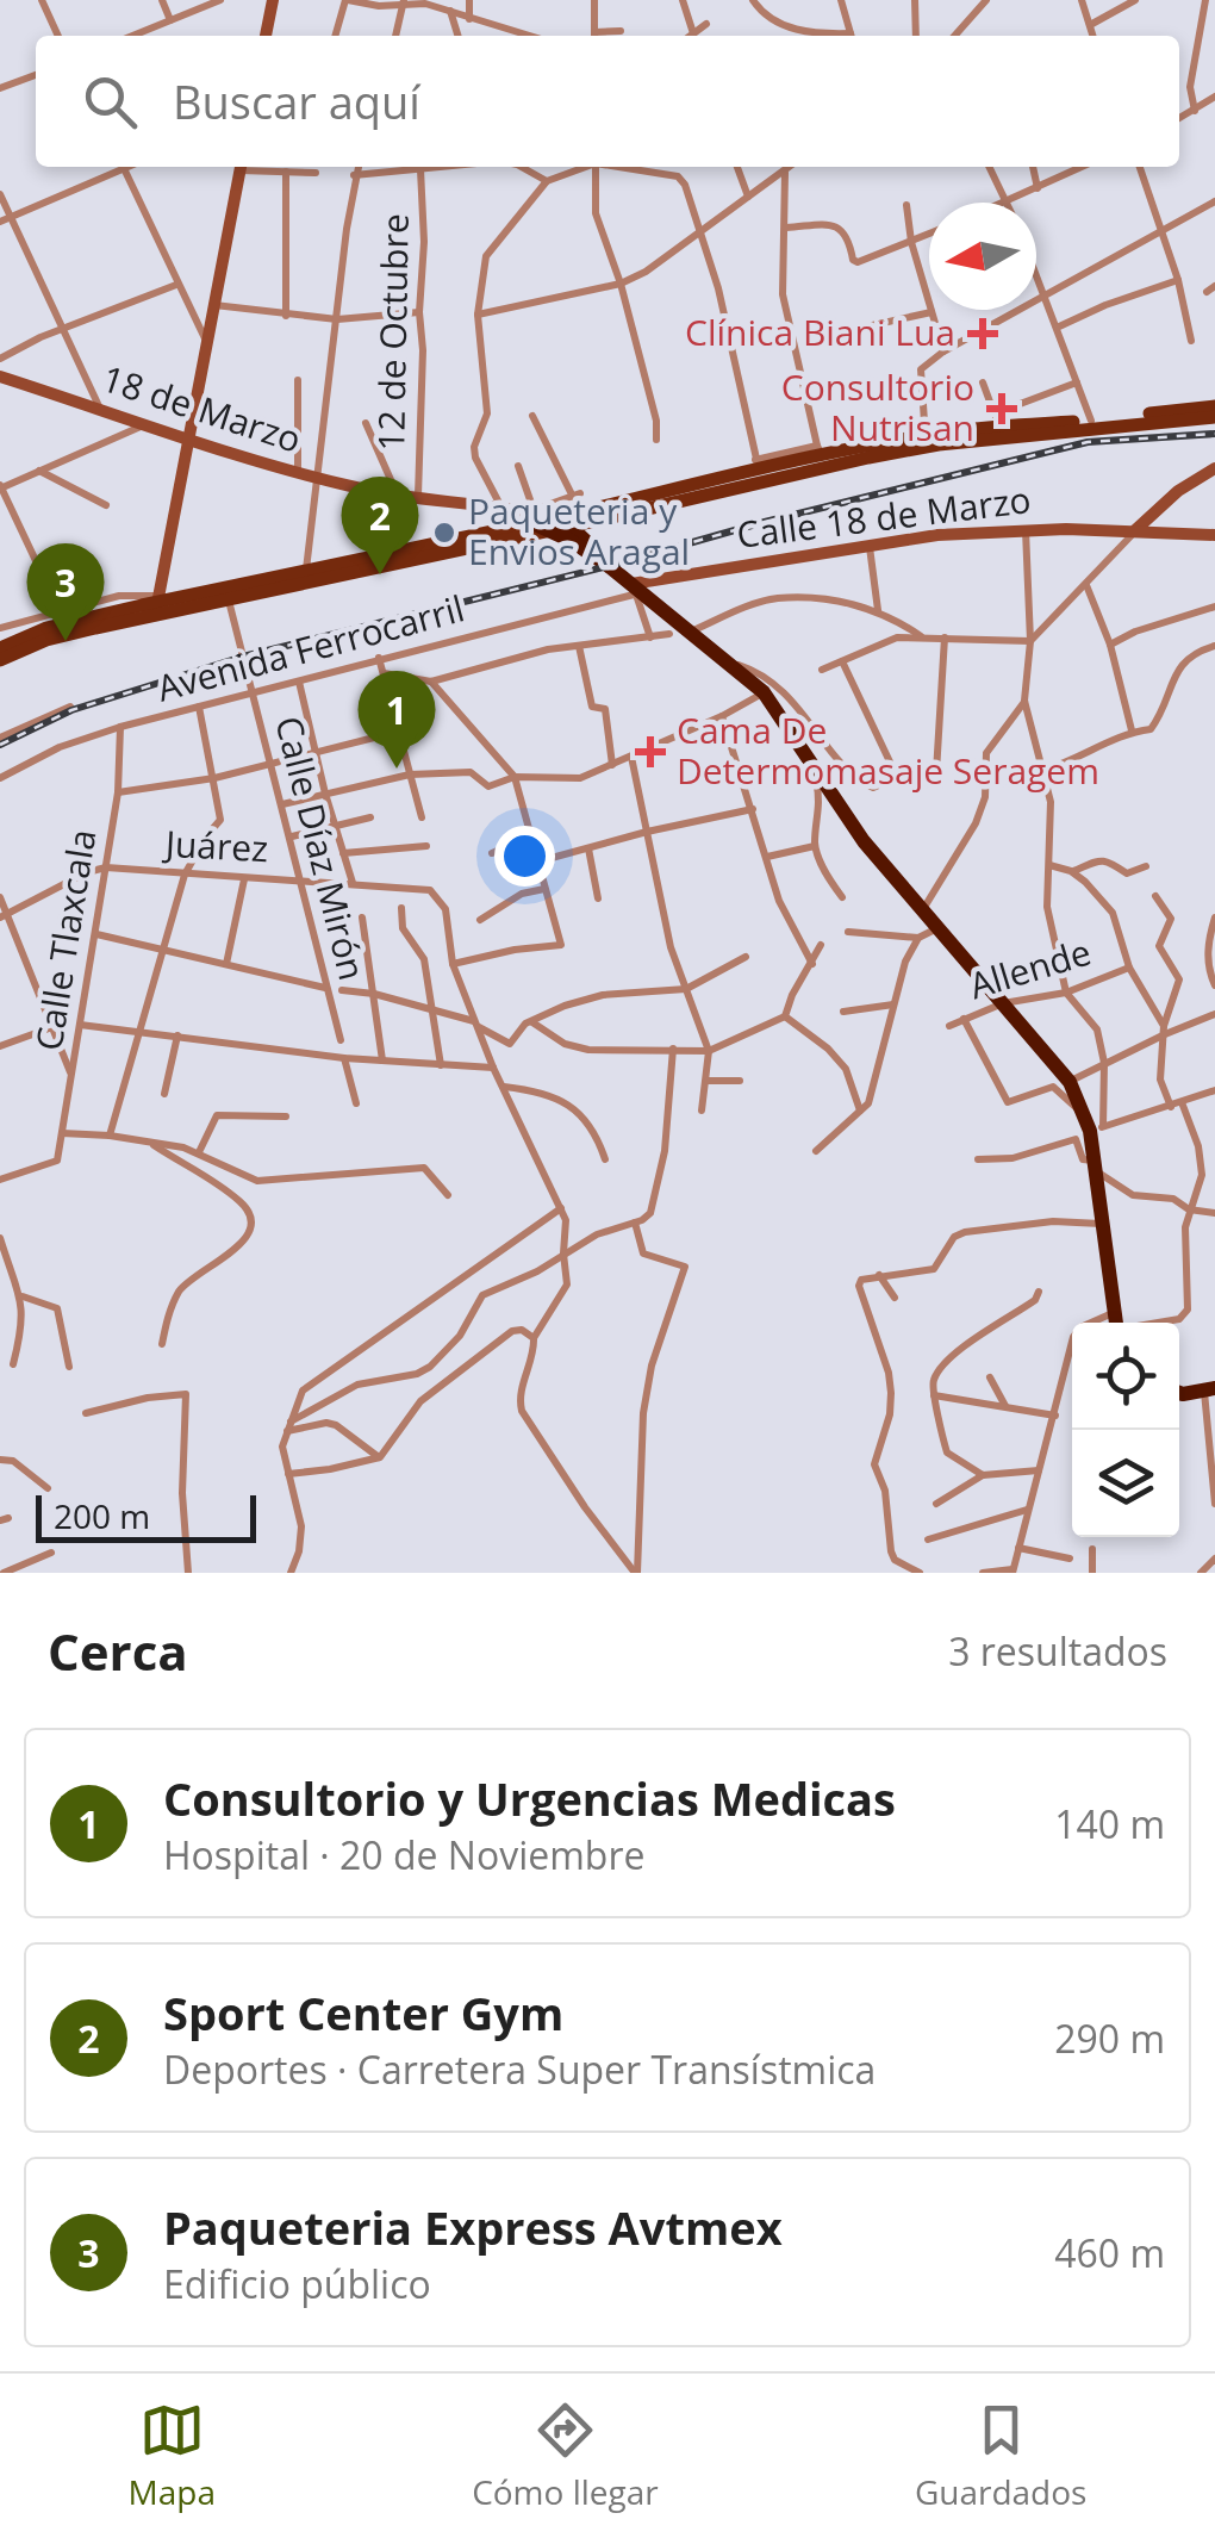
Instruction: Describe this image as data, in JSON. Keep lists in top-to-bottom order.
{
  "streets": {
    "main road": ["18 de Marzo", "Calle 18 de Marzo"],
    "street": [
      "12 de Octubre",
      "Avenida Ferrocarril",
      "Juárez",
      "Calle Díaz Mirón",
      "Calle Tlaxcala",
      "Allende"
    ]
  },
  "crossings": [
    ["12 de Octubre", "18 de Marzo"],
    ["Calle 18 de Marzo", "Avenida Ferrocarril"],
    ["Avenida Ferrocarril", "Calle Díaz Mirón"],
    ["Avenida Ferrocarril", "Calle Tlaxcala"],
    ["Juárez", "Calle Díaz Mirón"],
    ["Juárez", "Calle Tlaxcala"]
  ],
  "places": {
    "health": ["Clínica Biani Lua", "Consultorio Nutrisan", "Cama De Determomasaje Seragem"],
    "other": ["Paqueteria y Envios Aragal"]
  },
  "scale_bar": "200 m",
  "north": "left",
  "page": {
    "search": "Buscar aquí",
    "pins": ["2", "3", "1"],
    "scale": "200 m",
    "heading": ["Cerca", "3 resultados"],
    "list": [
      {
        "mark": "1",
        "name": "Consultorio y Urgencias Medicas",
        "note": "Hospital · 20 de Noviembre",
        "value": "140 m"
      },
      {
        "mark": "2",
        "name": "Sport Center Gym",
        "note": "Deportes · Carretera Super Transístmica",
        "value": "290 m"
      },
      {
        "mark": "3",
        "name": "Paqueteria Express Avtmex",
        "note": "Edificio público",
        "value": "460 m"
      }
    ],
    "nav": ["Mapa", "Cómo llegar", "Guardados"]
  }
}
